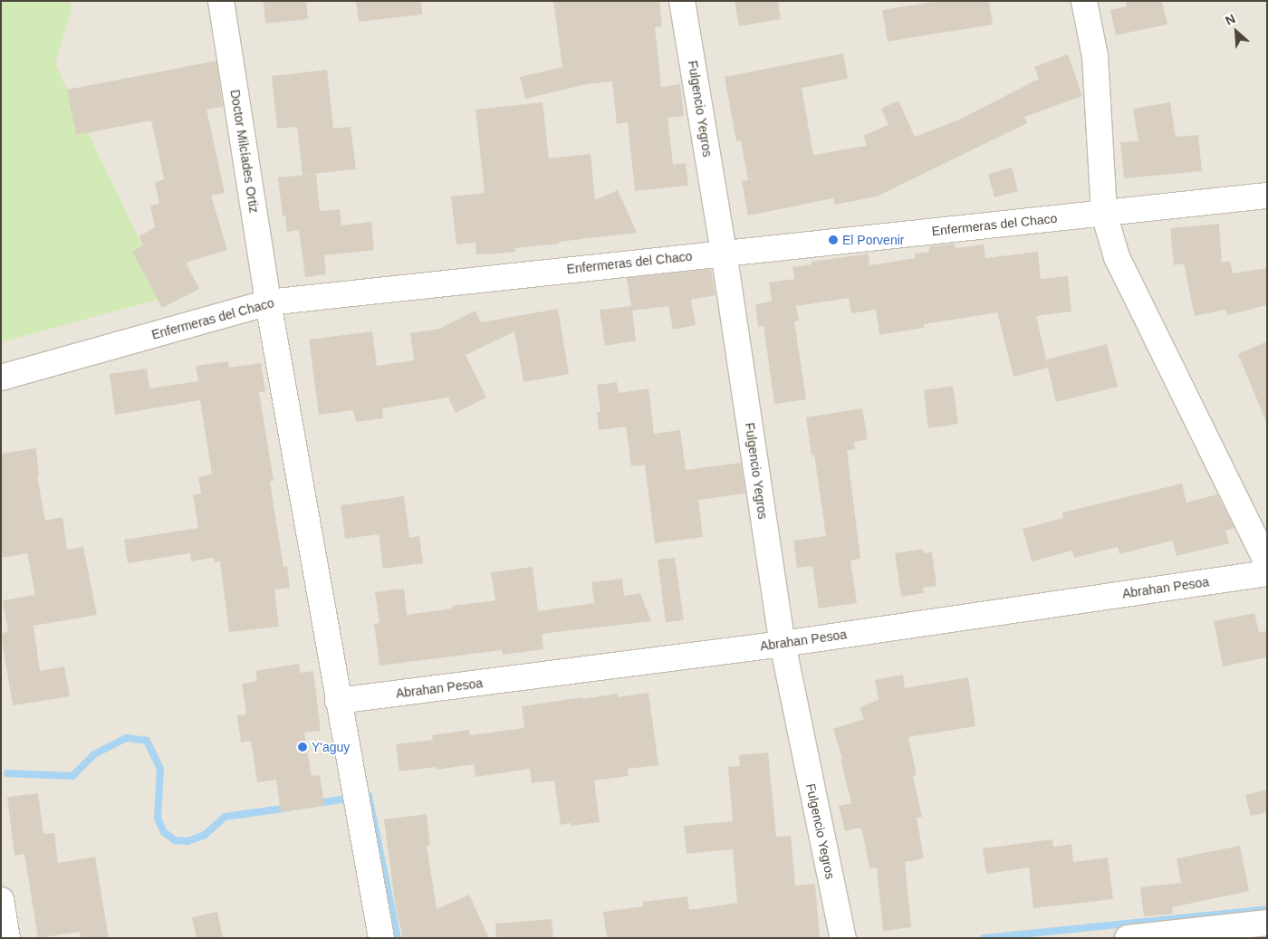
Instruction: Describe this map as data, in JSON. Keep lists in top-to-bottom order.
{
  "streets": {
    "street": [
      "Fulgencio Yegros",
      "Doctor Milcíades Ortiz",
      "Enfermeras del Chaco",
      "Abrahan Pesoa"
    ]
  },
  "crossings": [
    ["Fulgencio Yegros", "Enfermeras del Chaco"],
    ["Fulgencio Yegros", "Abrahan Pesoa"],
    ["Doctor Milcíades Ortiz", "Enfermeras del Chaco"],
    ["Doctor Milcíades Ortiz", "Abrahan Pesoa"]
  ],
  "places": ["El Porvenir", "Y'aguy"],
  "north": "top left"
}
